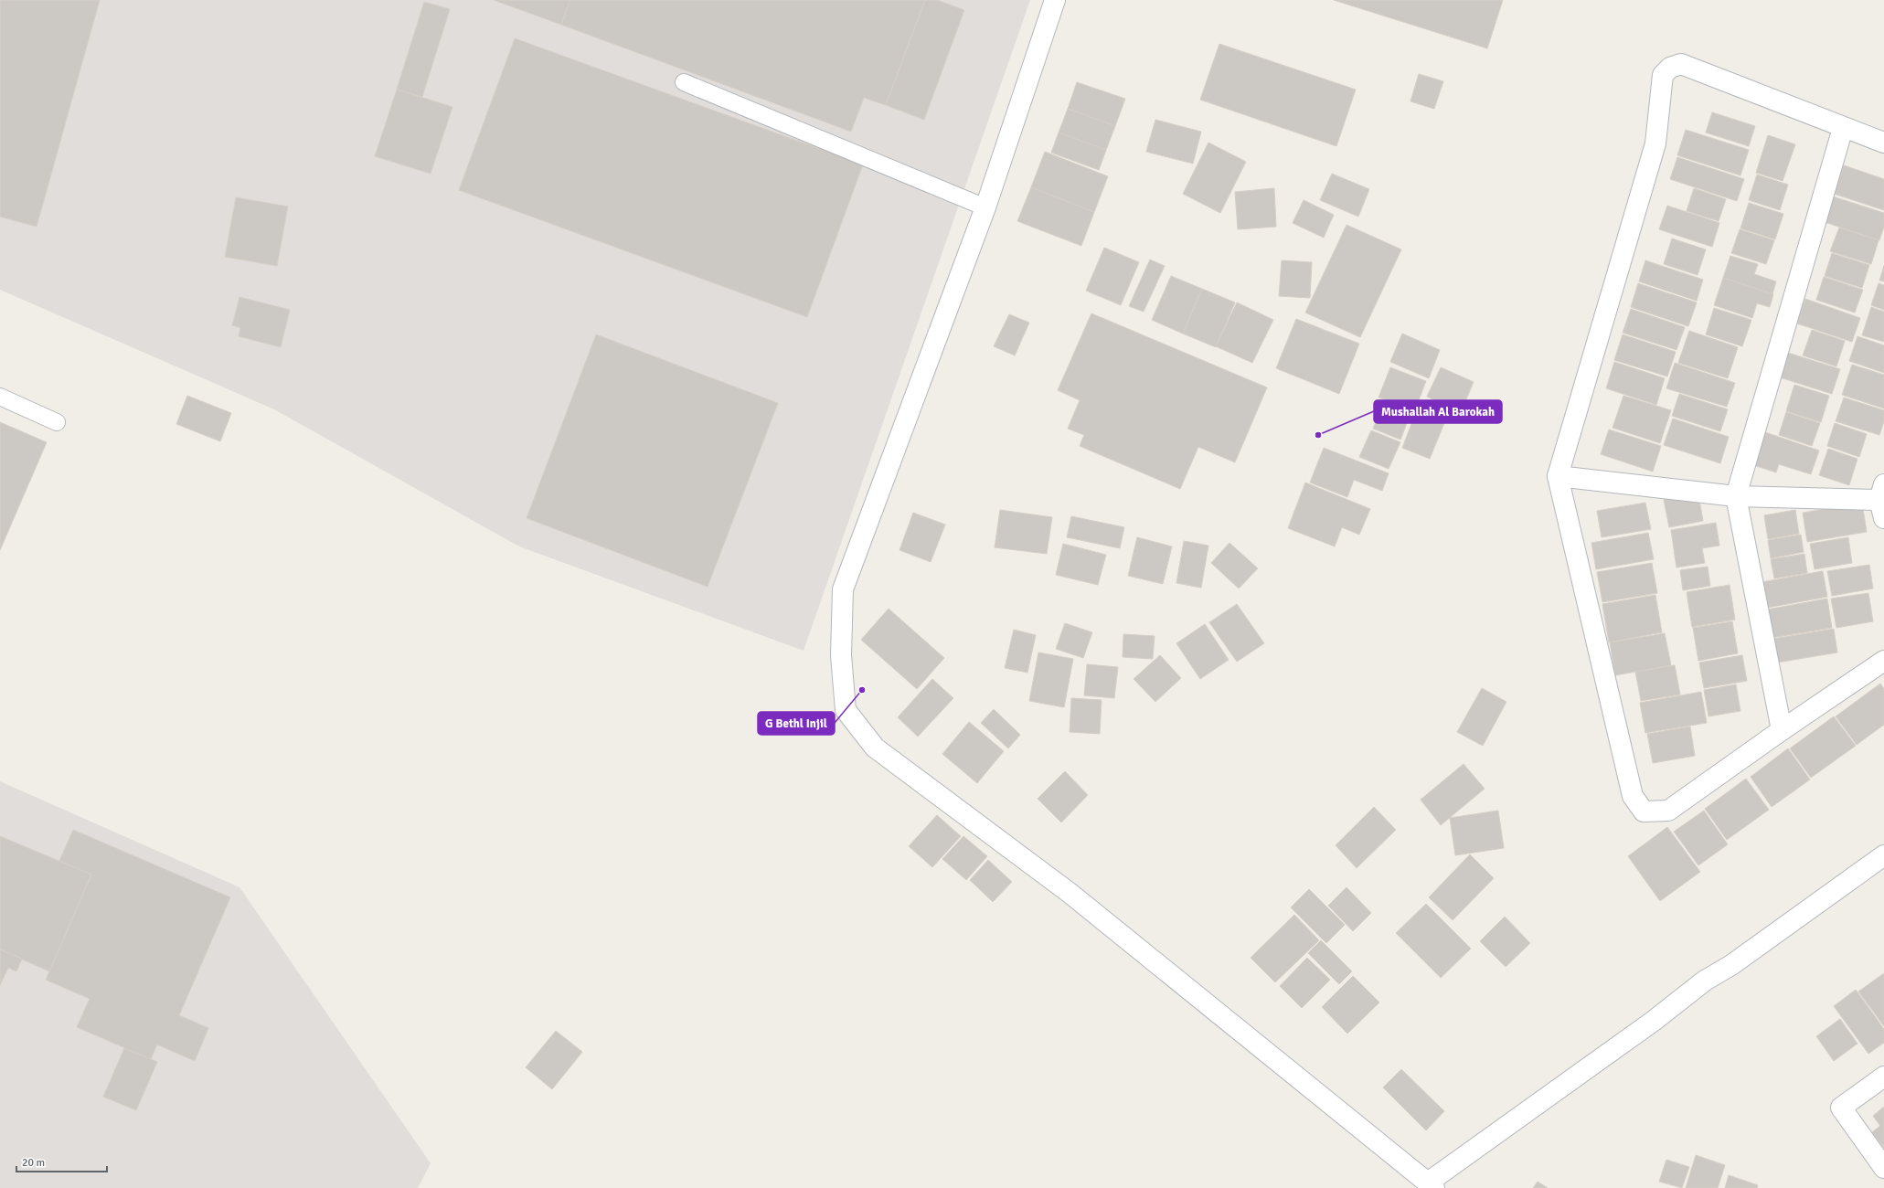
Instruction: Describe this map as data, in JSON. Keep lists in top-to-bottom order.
{
  "places": ["Mushallah Al Barokah", "G Bethl Injil"],
  "scale_bar": "20 m"
}
